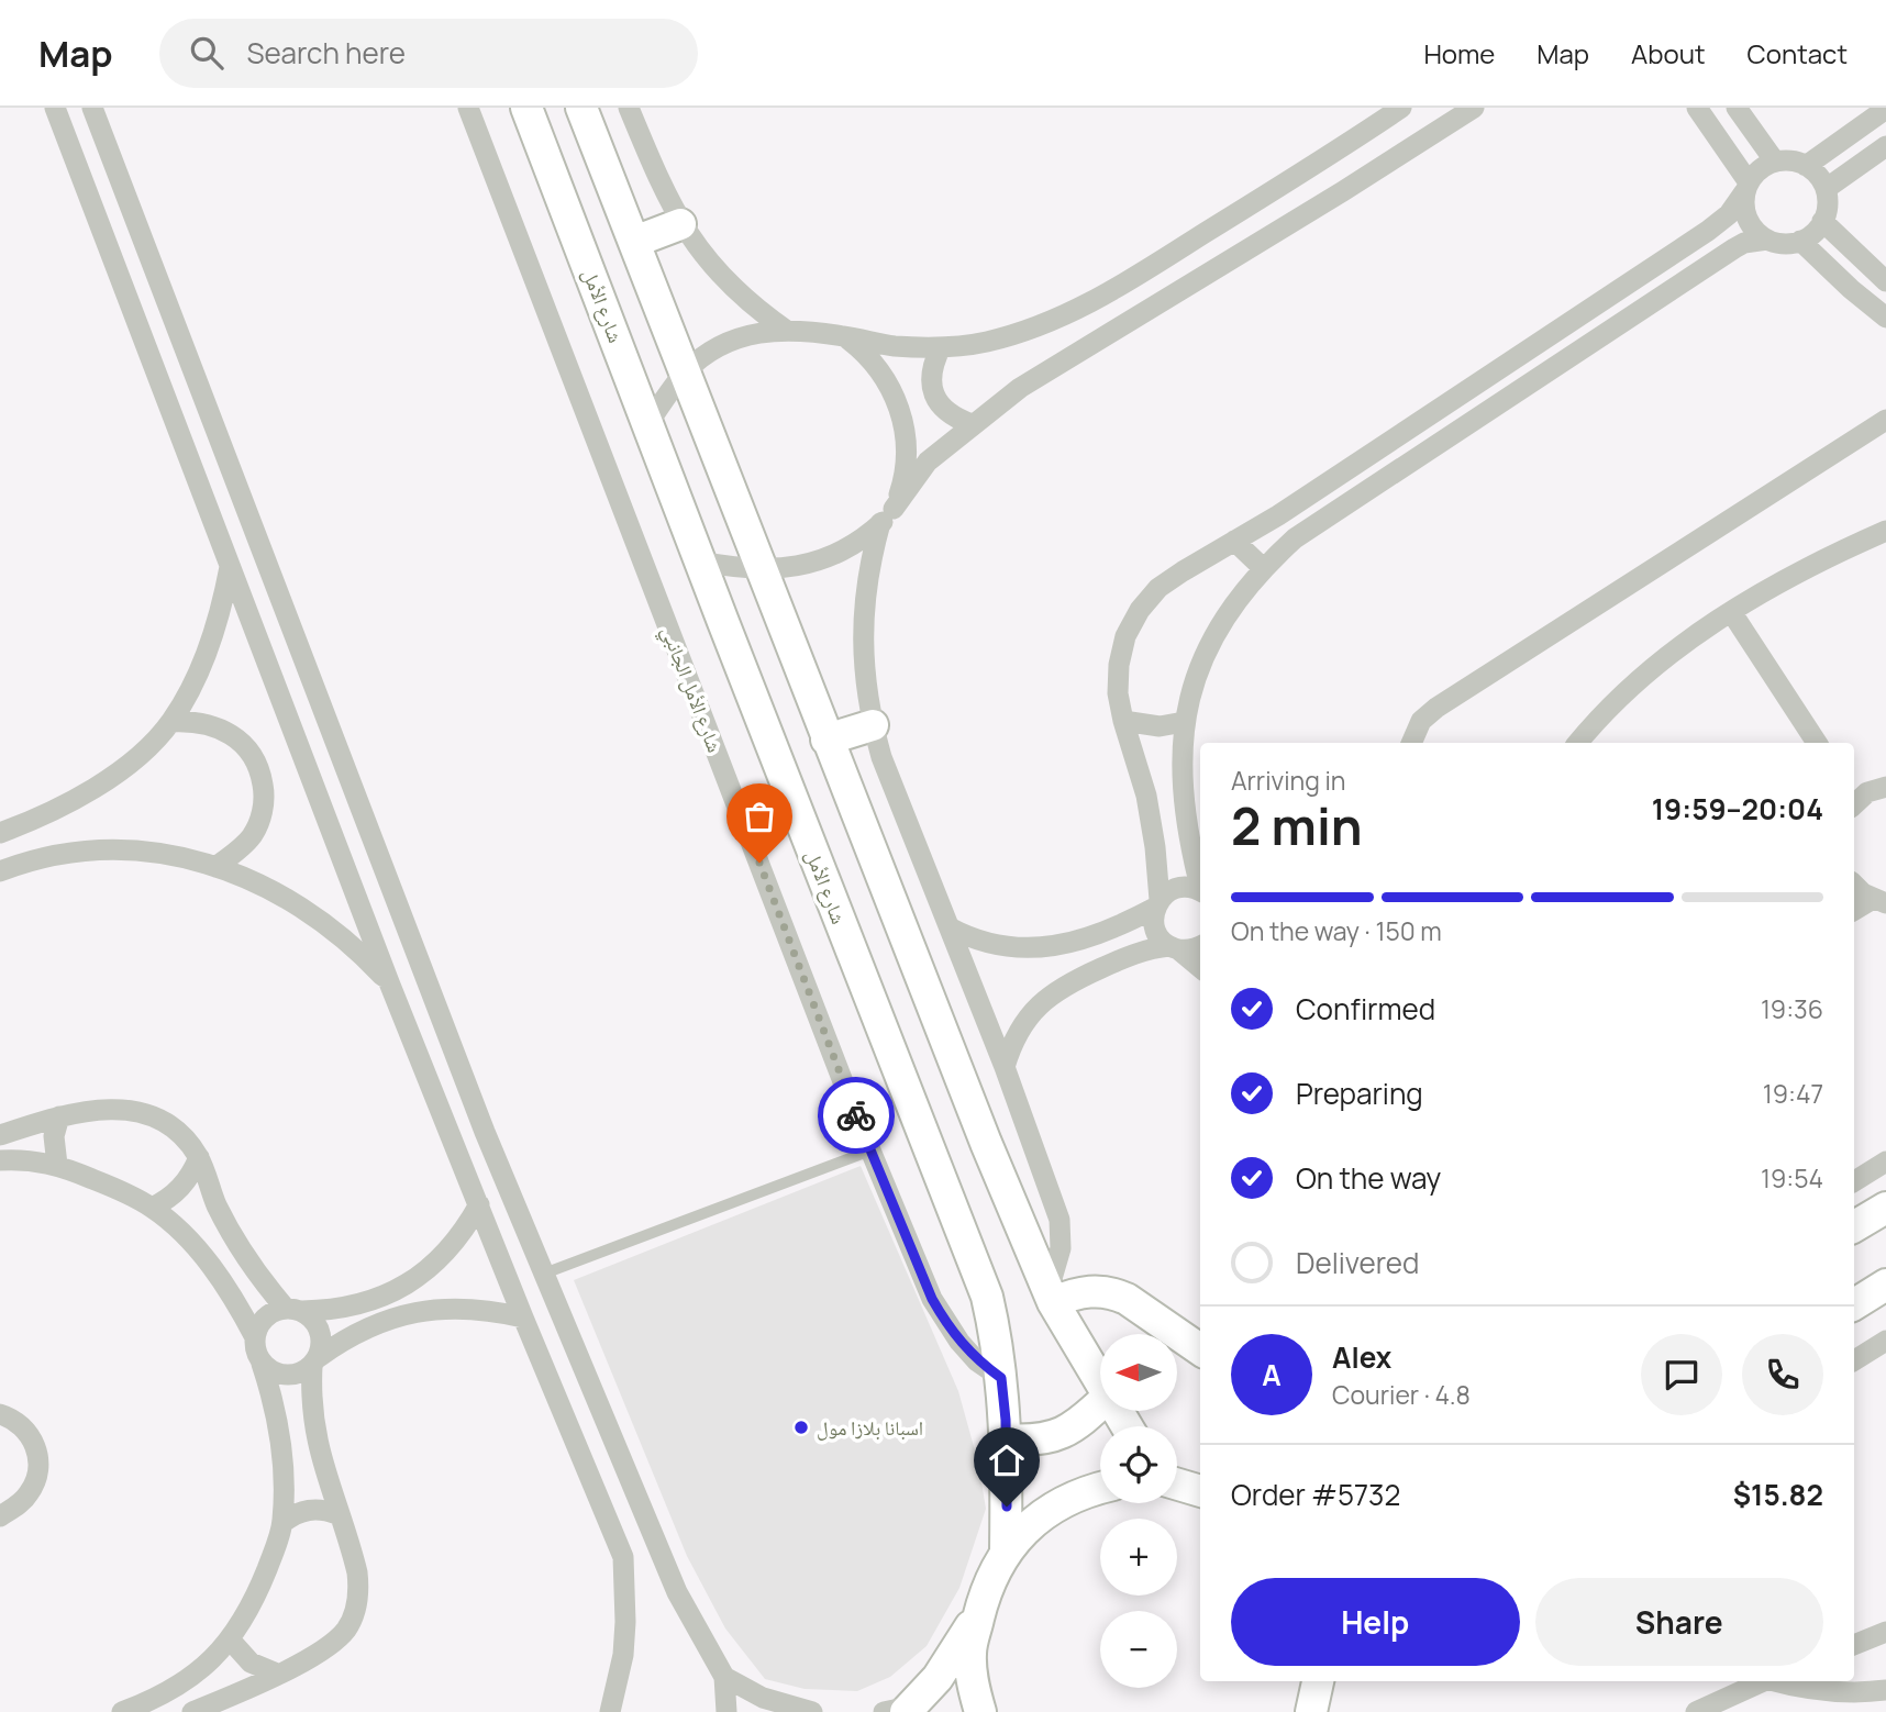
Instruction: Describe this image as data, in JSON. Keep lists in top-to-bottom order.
{
  "streets": {
    "main road": ["شارع الأمل"],
    "street": ["شارع الأمل الجانبي"]
  },
  "crossings": [
    ["شارع الأمل", "شارع الأمل الجانبي"]
  ],
  "places": ["اسبانا بلازا مول"],
  "north": "left",
  "page": {
    "header": "Map",
    "search": "Search here",
    "nav": [
      "Home",
      "Map",
      "About",
      "Contact"
    ],
    "heading": ["2 min", "Arriving in", "19:59–20:04"],
    "panel": [
      "Alex",
      "Courier · 4.8",
      "Order #5732",
      "$15.82"
    ],
    "bar": "On the way · 150 m",
    "list": [
      ["Confirmed", "19:36"],
      ["Preparing", "19:47"],
      ["On the way", "19:54"],
      "Delivered"
    ],
    "map_buttons": ["+", "−"],
    "round": "A",
    "buttons": ["Help", "Share"]
  }
}
